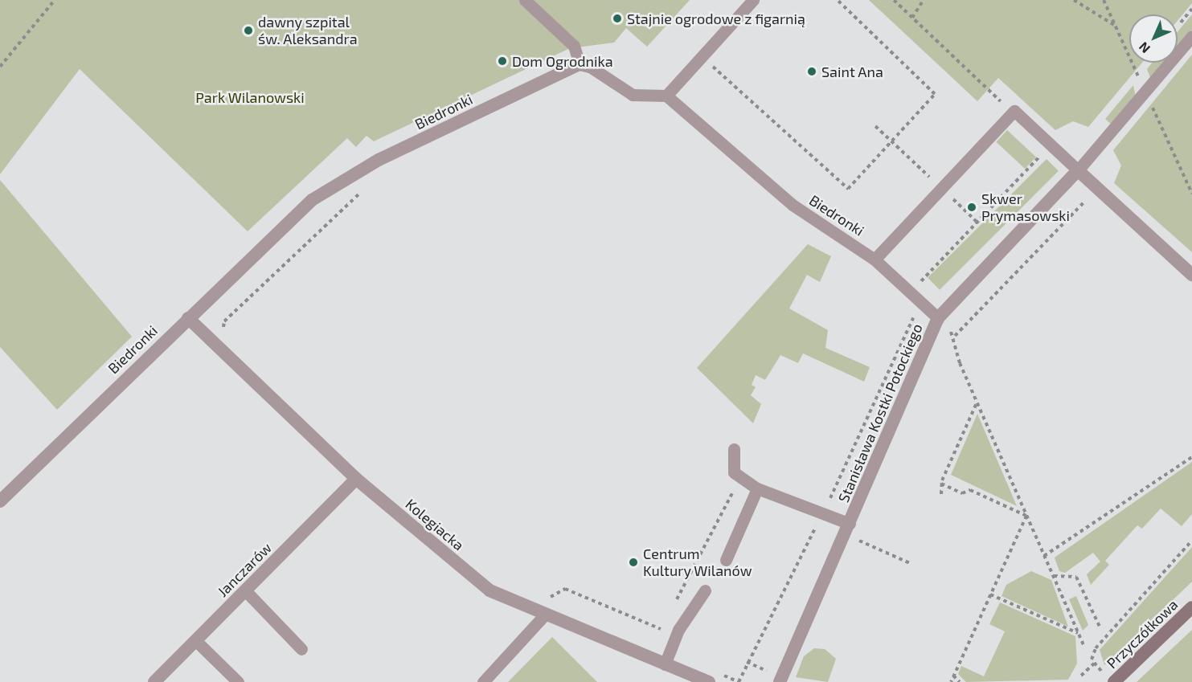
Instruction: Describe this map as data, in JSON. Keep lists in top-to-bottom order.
{
  "streets": {
    "main road": ["Przyczółkowa"],
    "street": [
      "Biedronki",
      "Stanisława Kostki Potockiego",
      "Kolegiacka",
      "Janczarów"
    ]
  },
  "crossings": [
    ["Biedronki", "Stanisława Kostki Potockiego"],
    ["Biedronki", "Kolegiacka"],
    ["Kolegiacka", "Janczarów"]
  ],
  "parks": ["Park Wilanowski"],
  "places": [
    "Stajnie ogrodowe z figarnią",
    "dawny szpital św. Aleksandra",
    "Dom Ogrodnika",
    "Saint Ana",
    "Skwer Prymasowski",
    "Centrum Kultury Wilanów"
  ],
  "north": "bottom left"
}
